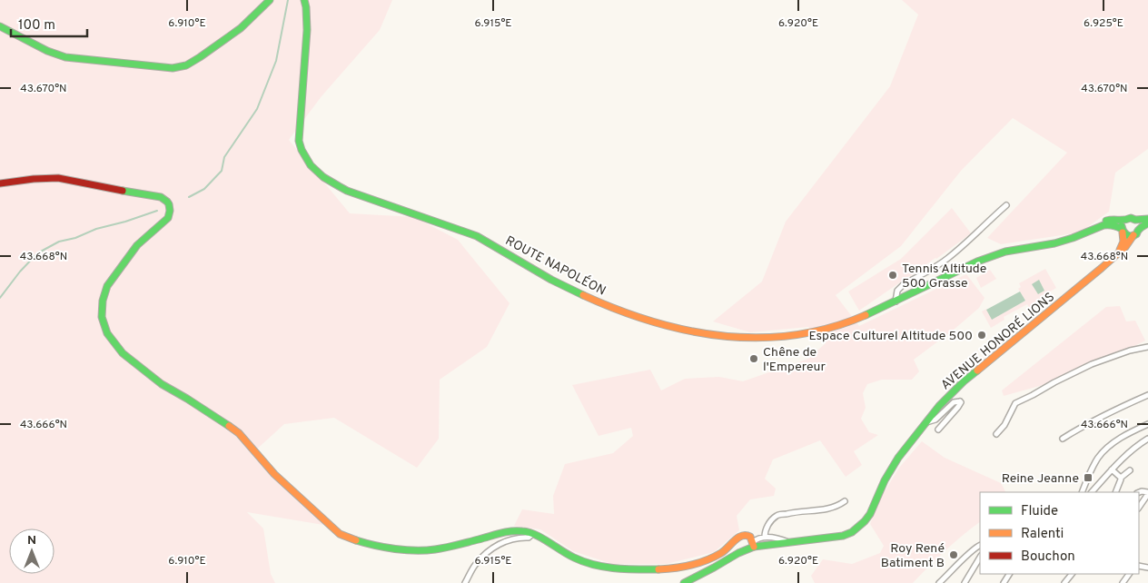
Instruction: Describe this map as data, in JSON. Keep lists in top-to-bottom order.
{
  "streets": {
    "main road": ["ROUTE NAPOLÉON", "AVENUE HONORÉ LIONS"]
  },
  "crossings": [
    ["ROUTE NAPOLÉON", "AVENUE HONORÉ LIONS"]
  ],
  "places": {
    "other": [
      "Tennis Altitude 500 Grasse",
      "Espace Culturel Altitude 500",
      "Chêne de l'Empereur",
      "Roy René Batiment B"
    ],
    "transit": ["Reine Jeanne"]
  },
  "legend": ["Fluide", "Ralenti", "Bouchon"],
  "scale_bar": "100 m",
  "north": "top",
  "coordinates": [
    "6.910°E",
    "6.915°E",
    "6.920°E",
    "6.925°E",
    "43.670°N",
    "43.668°N",
    "43.666°N"
  ]
}
